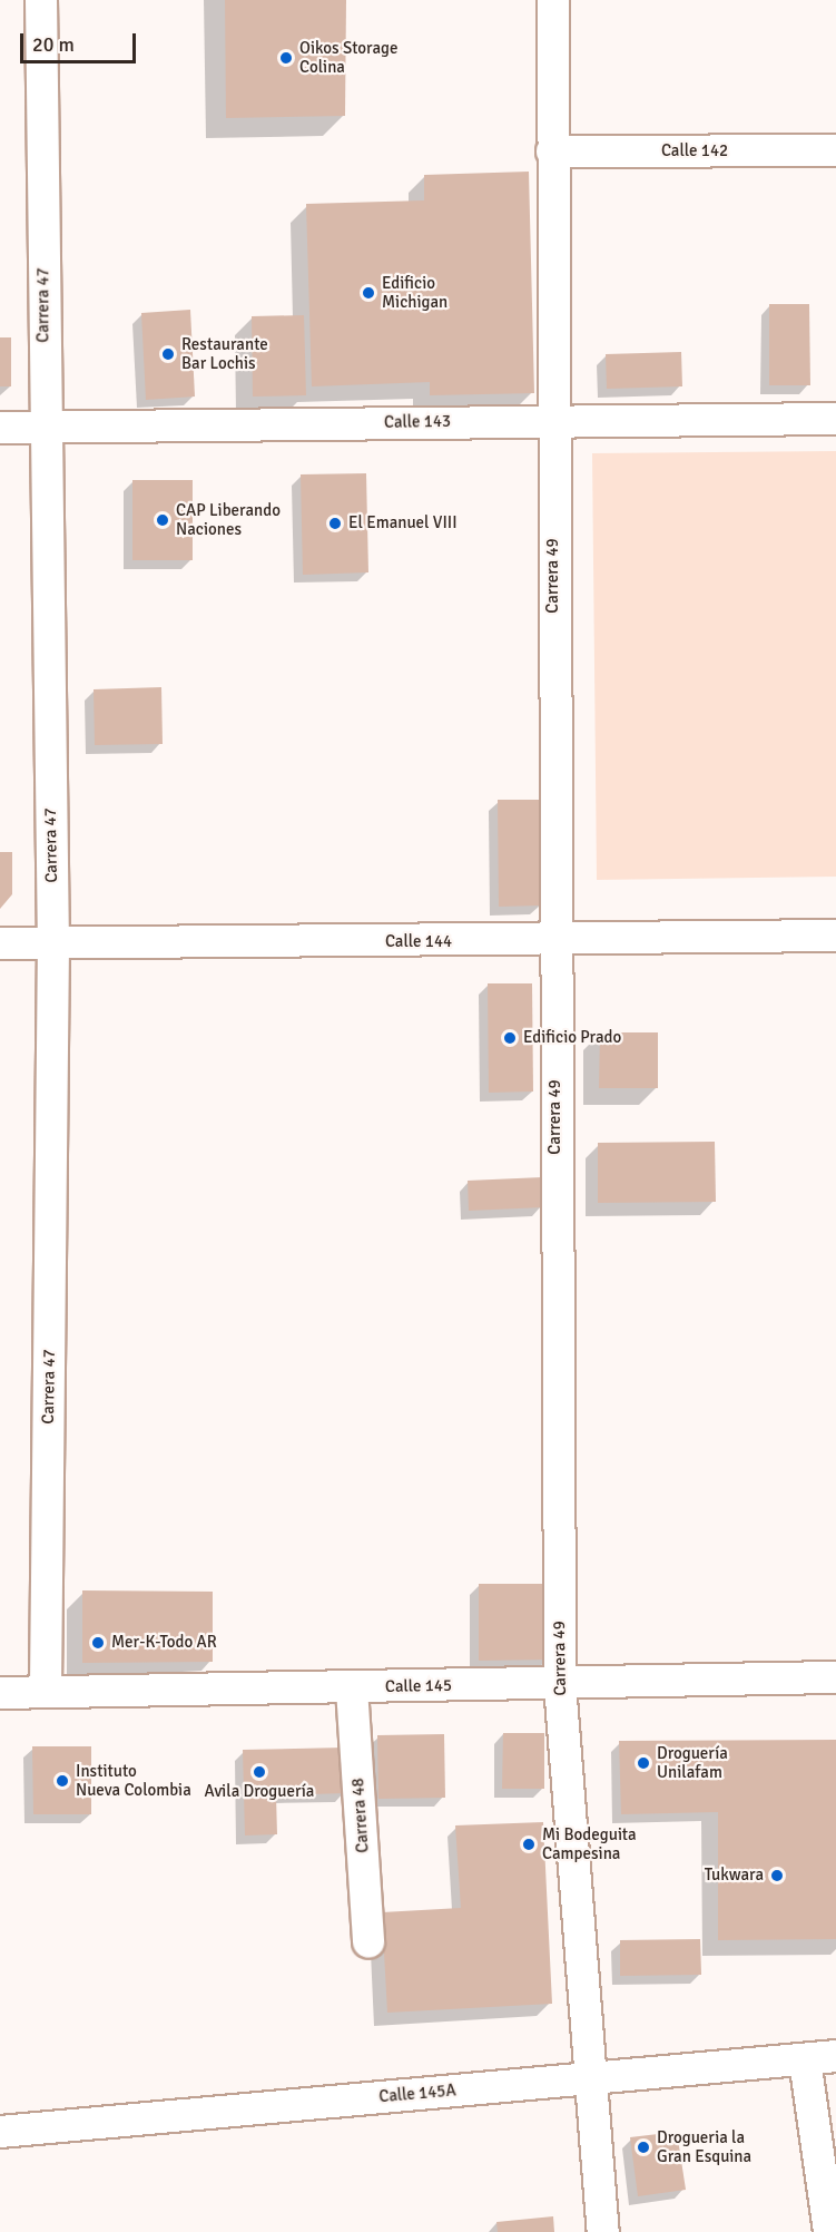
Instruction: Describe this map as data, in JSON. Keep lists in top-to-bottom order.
{
  "streets": {
    "street": [
      "Calle 142",
      "Carrera 47",
      "Calle 143",
      "Carrera 49",
      "Calle 144",
      "Calle 145",
      "Carrera 48",
      "Calle 145A"
    ]
  },
  "crossings": [
    ["Calle 142", "Carrera 49"],
    ["Carrera 47", "Calle 143"],
    ["Carrera 47", "Calle 144"],
    ["Carrera 47", "Calle 145"],
    ["Calle 143", "Carrera 49"],
    ["Carrera 49", "Calle 144"],
    ["Carrera 49", "Calle 145"],
    ["Carrera 49", "Calle 145A"],
    ["Calle 145", "Carrera 48"]
  ],
  "places": [
    "Oikos Storage Colina",
    "Edificio Michigan",
    "Restaurante Bar Lochis",
    "CAP Liberando Naciones",
    "El Emanuel VIII",
    "Edificio Prado",
    "Mer-K-Todo AR",
    "Droguería Unilafam",
    "Avila Droguería",
    "Instituto Nueva Colombia",
    "Mi Bodeguita Campesina",
    "Tukwara",
    "Drogueria la Gran Esquina"
  ],
  "scale_bar": "20 m"
}
